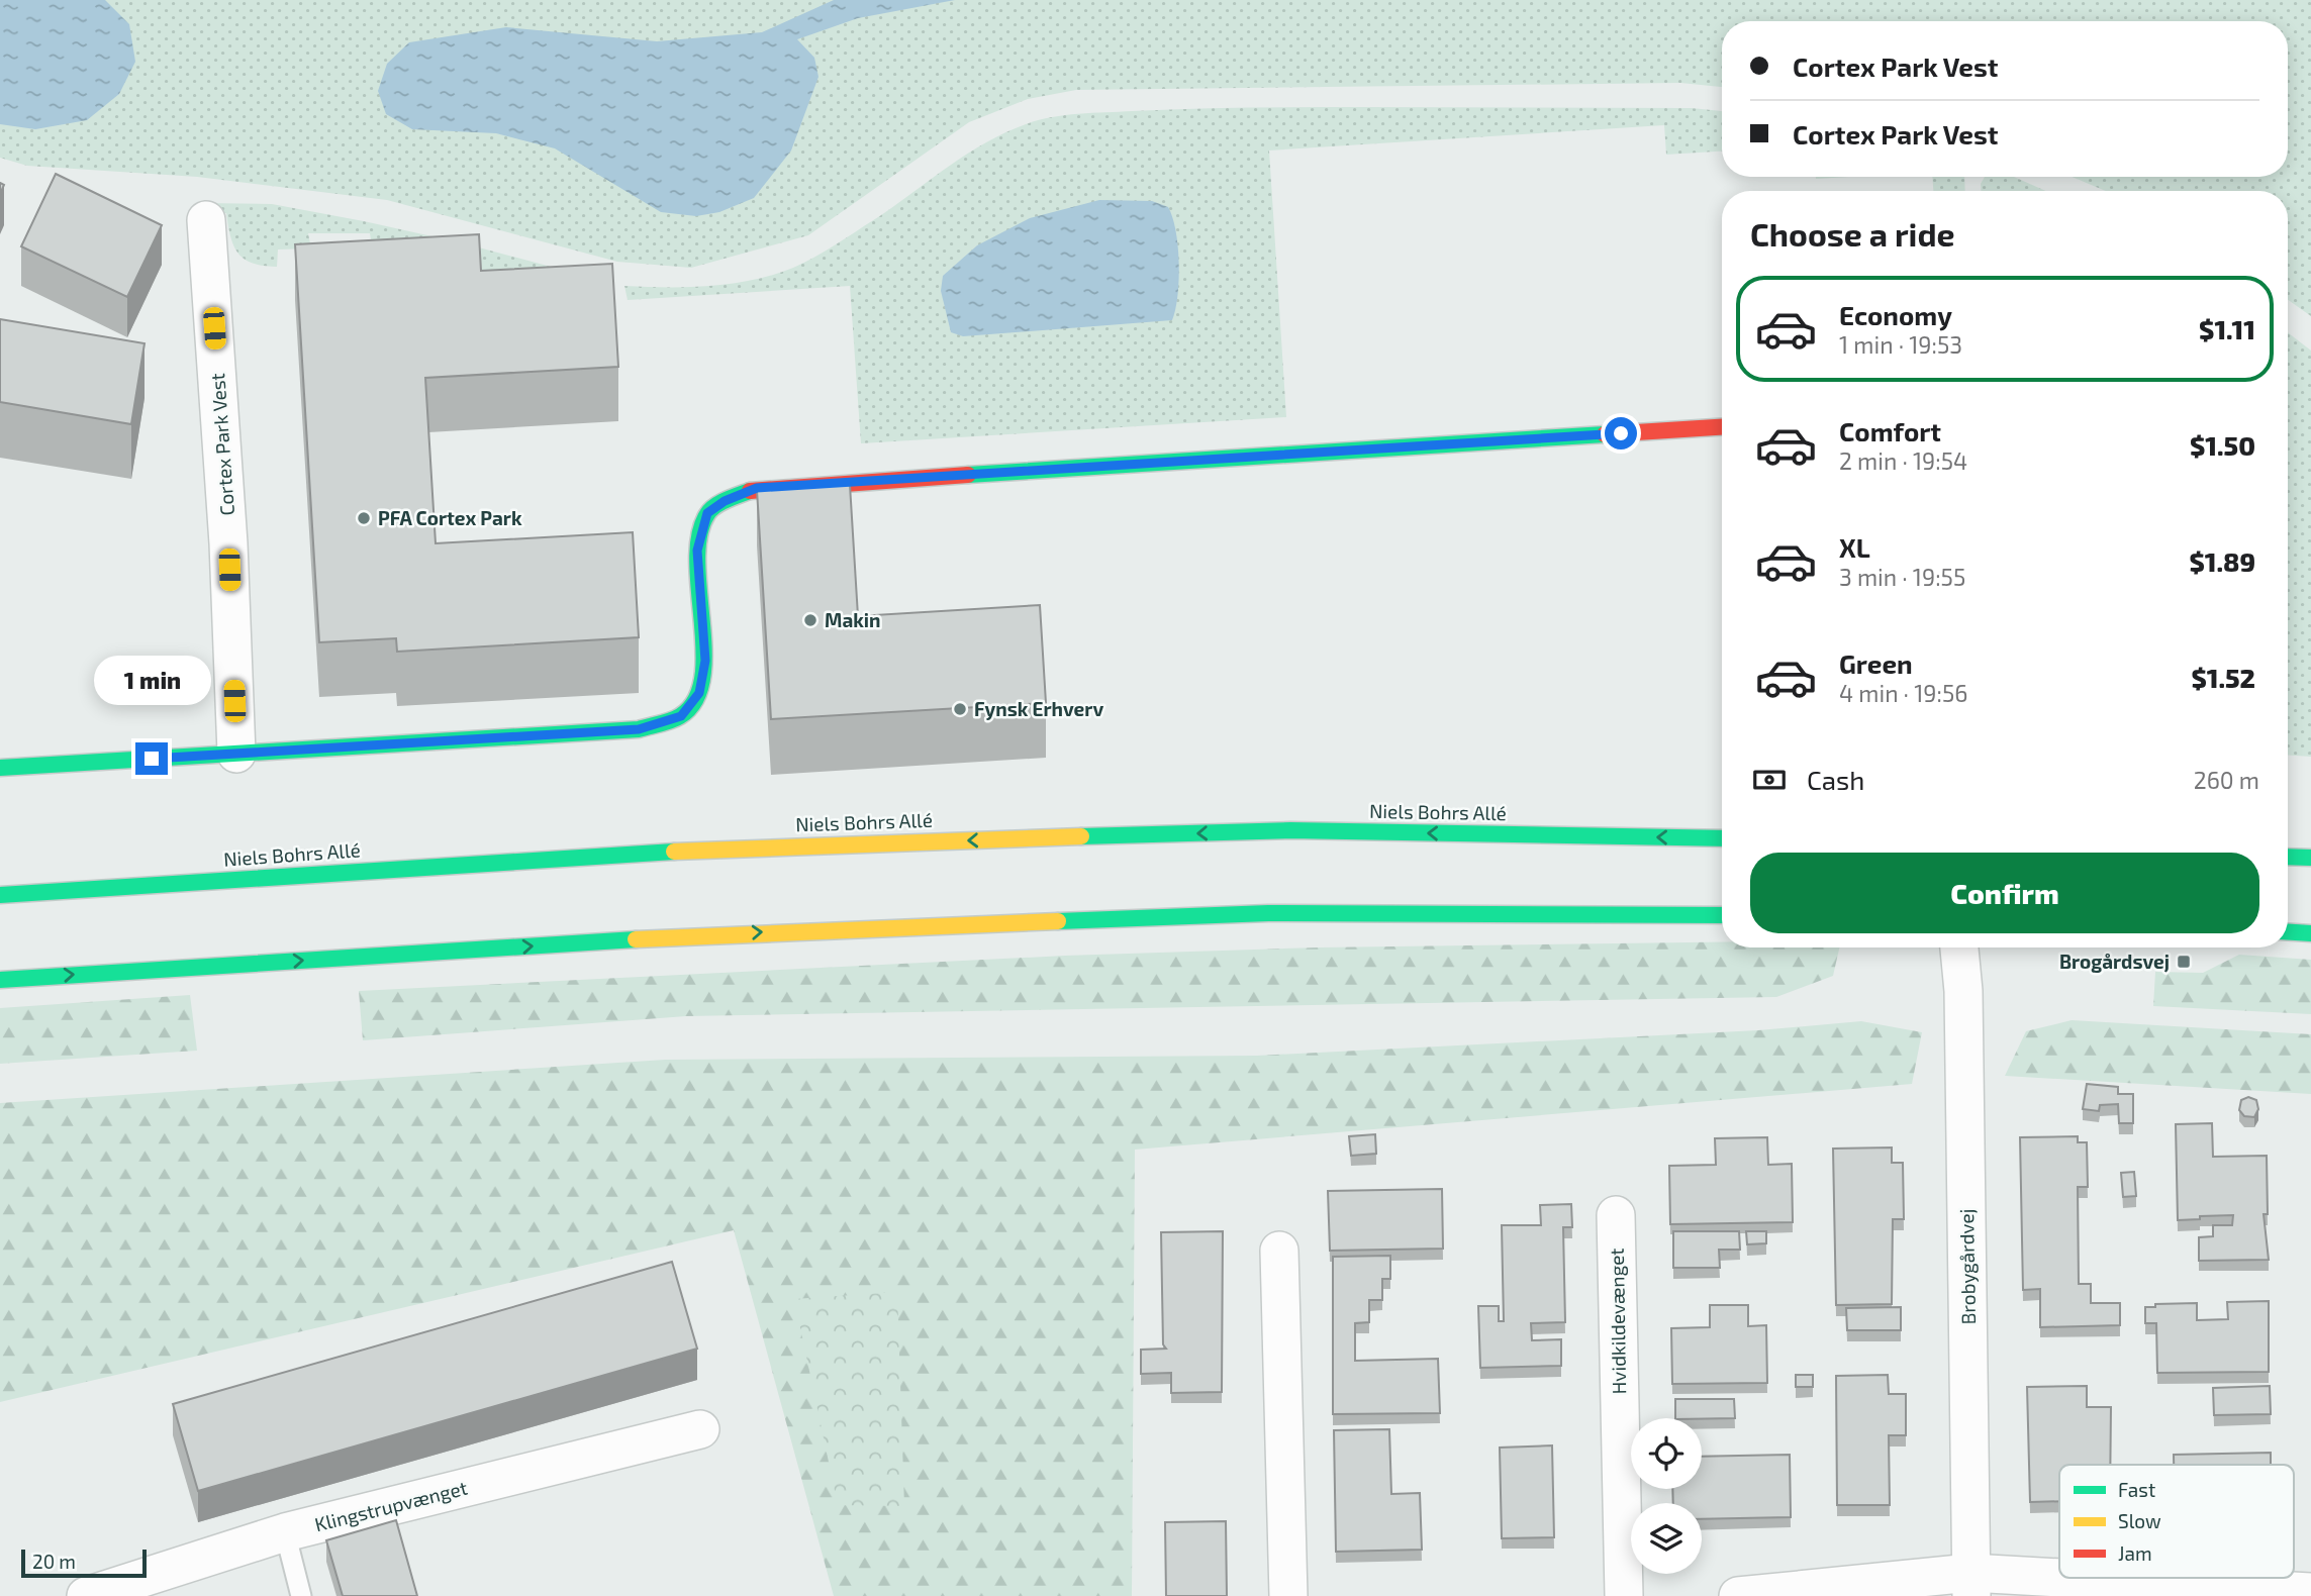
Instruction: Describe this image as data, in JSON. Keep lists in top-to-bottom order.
{
  "streets": {
    "street": [
      "Cortex Park Vest",
      "Niels Bohrs Allé",
      "Brobygårdvej",
      "Hvidkildevænget",
      "Klingstrupvænget"
    ]
  },
  "places": {
    "other": ["PFA Cortex Park", "Makin", "Fynsk Erhverv"],
    "transit": ["Brogårdsvej"]
  },
  "legend": ["Fast", "Slow", "Jam"],
  "scale_bar": "20 m",
  "page": {
    "banner": ["Cortex Park Vest", "Cortex Park Vest"],
    "heading": "Choose a ride",
    "list": [
      {
        "name": "Economy",
        "note": "1 min · 19:53",
        "value": "$1.11"
      },
      {
        "name": "Comfort",
        "note": "2 min · 19:54",
        "value": "$1.50"
      },
      {
        "name": "XL",
        "note": "3 min · 19:55",
        "value": "$1.89"
      },
      {
        "name": "Green",
        "note": "4 min · 19:56",
        "value": "$1.52"
      }
    ],
    "bubble": "1 min",
    "pay": ["Cash", "260 m"],
    "buttons": "Confirm",
    "scale": "20 m"
  }
}
